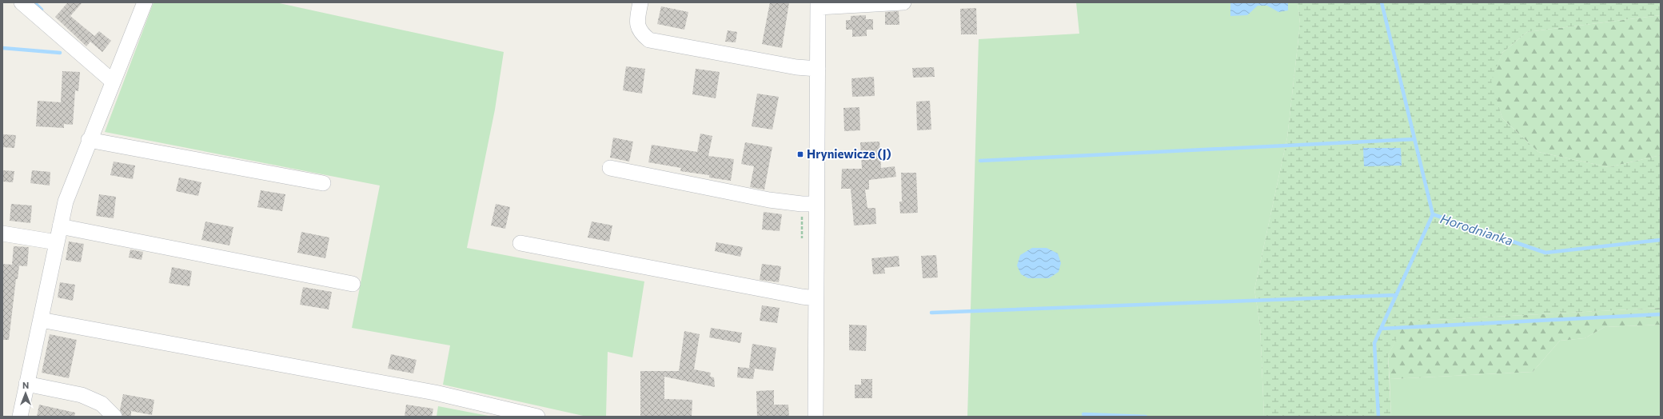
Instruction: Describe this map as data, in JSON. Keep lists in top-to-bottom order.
{
  "water": ["Horodnianka"],
  "places": {
    "transit": ["Hryniewicze (J)"]
  },
  "north": "top"
}
